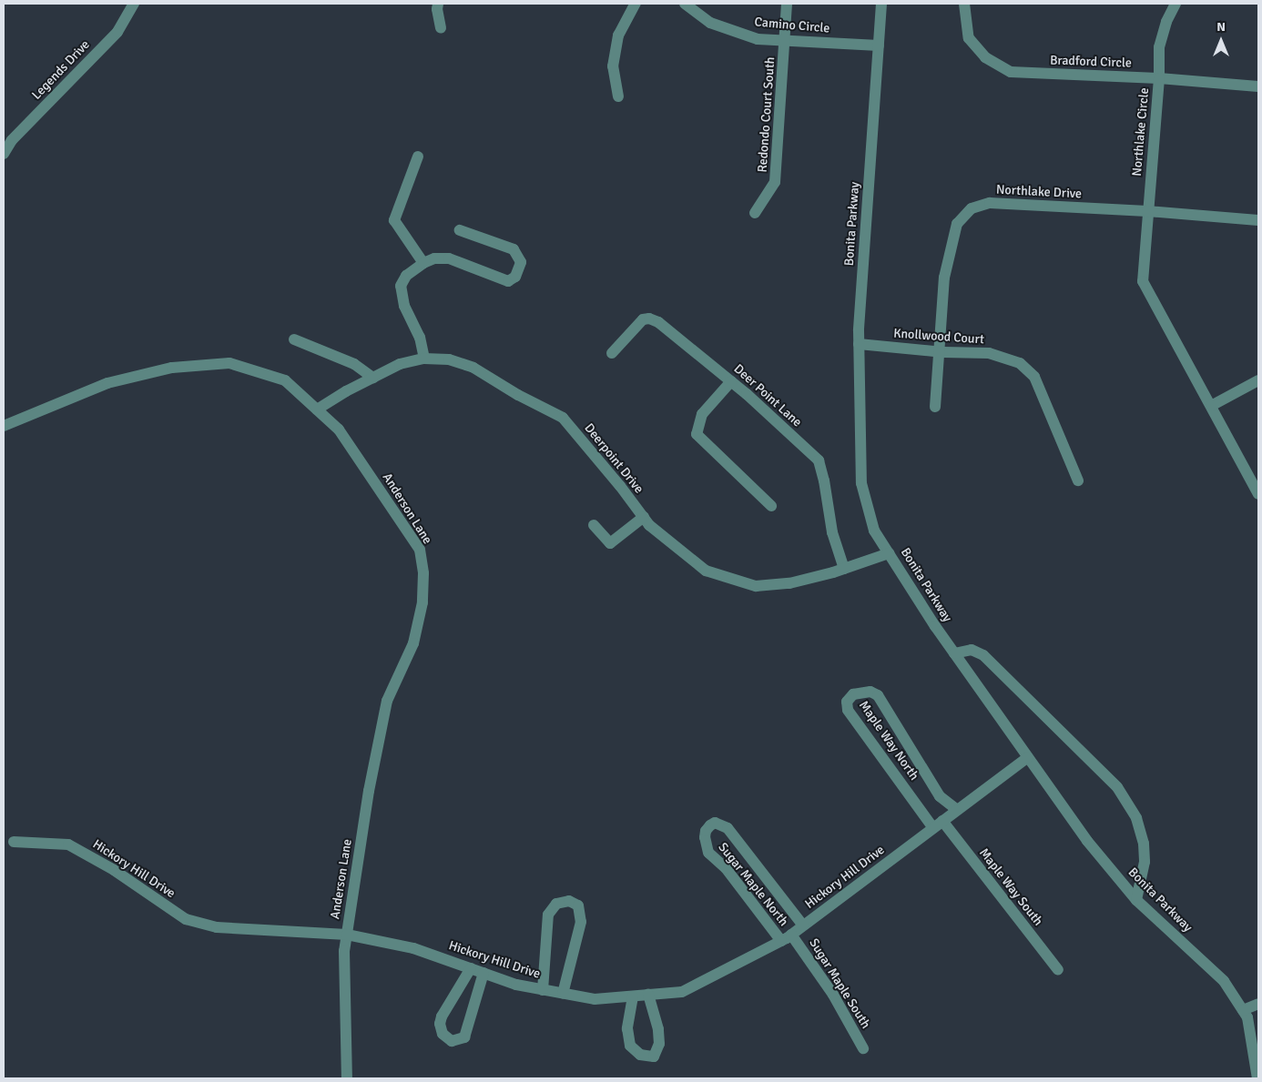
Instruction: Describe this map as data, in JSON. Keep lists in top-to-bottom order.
{
  "streets": {
    "street": [
      "Camino Circle",
      "Bradford Circle",
      "Legends Drive",
      "Redondo Court South",
      "Northlake Circle",
      "Northlake Drive",
      "Bonita Parkway",
      "Knollwood Court",
      "Deer Point Lane",
      "Deerpoint Drive",
      "Anderson Lane",
      "Maple Way North",
      "Hickory Hill Drive",
      "Sugar Maple North",
      "Maple Way South",
      "Sugar Maple South"
    ]
  },
  "crossings": [
    ["Camino Circle", "Redondo Court South"],
    ["Camino Circle", "Bonita Parkway"],
    ["Bradford Circle", "Northlake Circle"],
    ["Northlake Circle", "Northlake Drive"],
    ["Northlake Drive", "Knollwood Court"],
    ["Bonita Parkway", "Knollwood Court"],
    ["Bonita Parkway", "Deerpoint Drive"],
    ["Bonita Parkway", "Hickory Hill Drive"],
    ["Deer Point Lane", "Deerpoint Drive"],
    ["Deerpoint Drive", "Anderson Lane"],
    ["Anderson Lane", "Hickory Hill Drive"],
    ["Maple Way North", "Hickory Hill Drive"],
    ["Maple Way North", "Maple Way South"],
    ["Hickory Hill Drive", "Sugar Maple North"],
    ["Hickory Hill Drive", "Maple Way South"],
    ["Hickory Hill Drive", "Sugar Maple South"]
  ],
  "north": "top"
}
